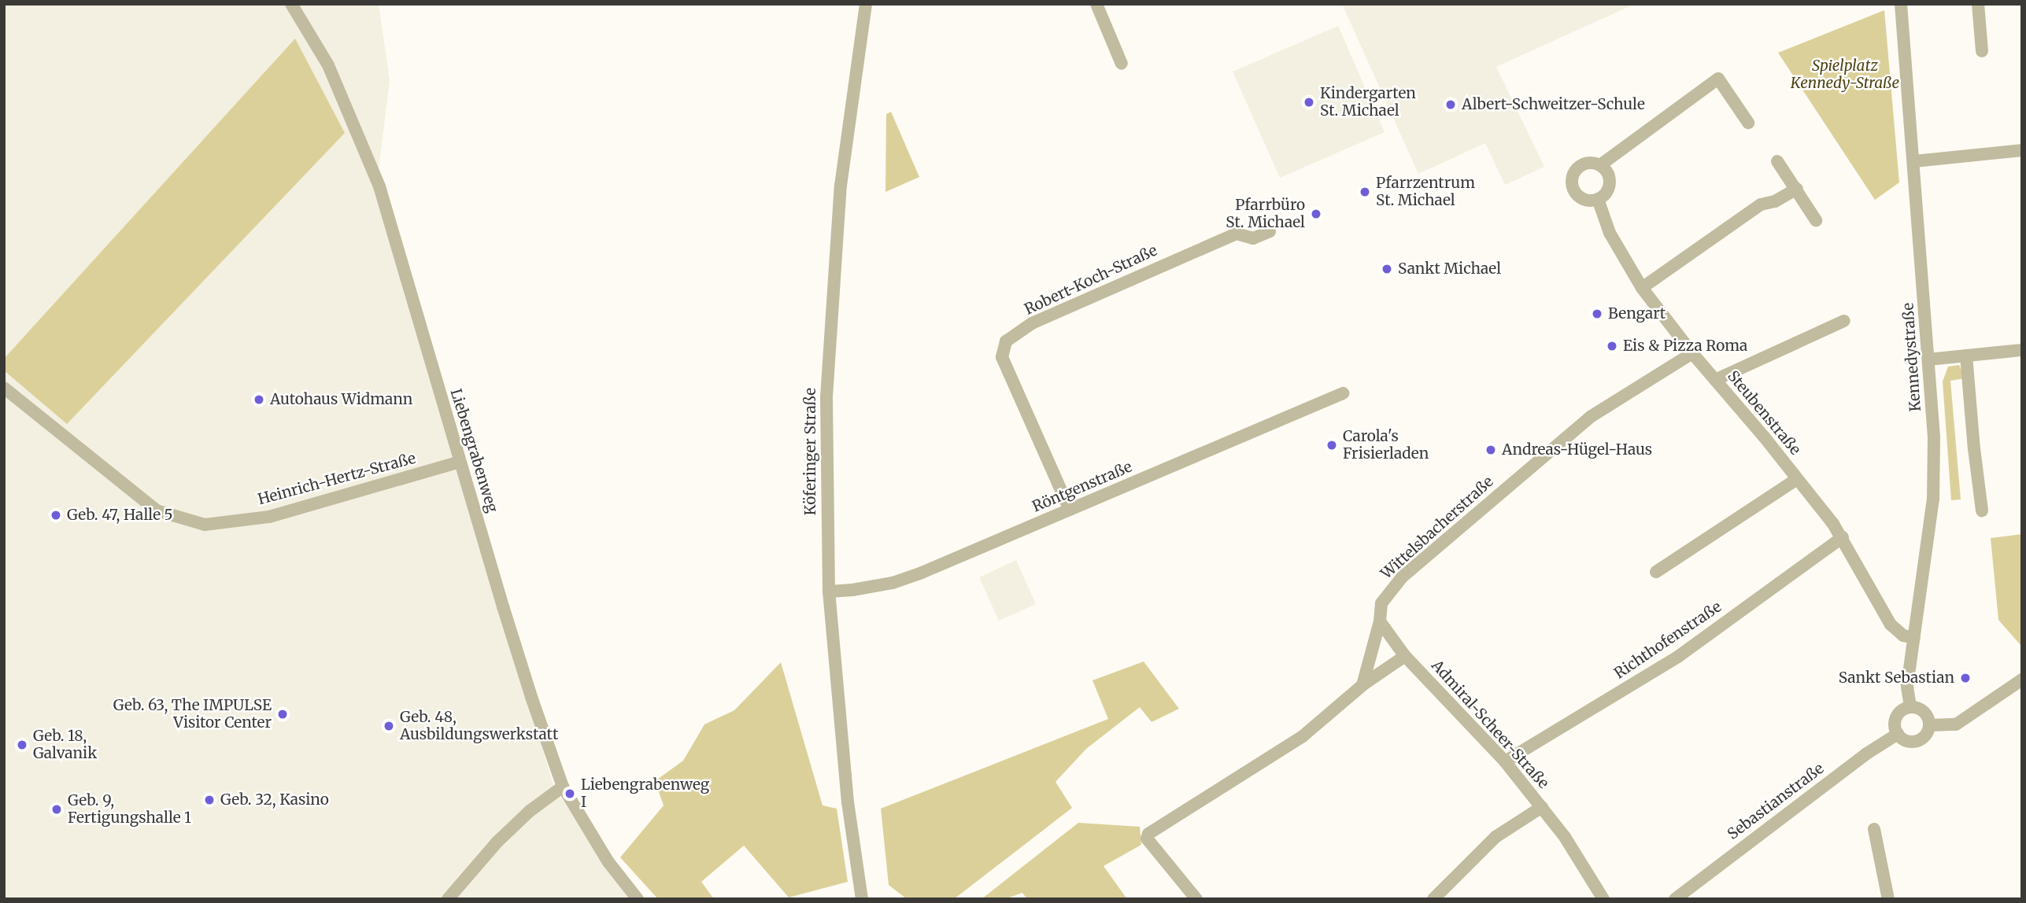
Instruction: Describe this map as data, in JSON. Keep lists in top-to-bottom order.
{
  "streets": {
    "street": [
      "Robert-Koch-Straße",
      "Kennedystraße",
      "Steubenstraße",
      "Liebengrabenweg",
      "Köferinger Straße",
      "Heinrich-Hertz-Straße",
      "Röntgenstraße",
      "Wittelsbacherstraße",
      "Richthofenstraße",
      "Admiral-Scheer-Straße",
      "Sebastianstraße"
    ]
  },
  "crossings": [
    ["Robert-Koch-Straße", "Röntgenstraße"],
    ["Kennedystraße", "Steubenstraße"],
    ["Kennedystraße", "Sebastianstraße"],
    ["Steubenstraße", "Wittelsbacherstraße"],
    ["Steubenstraße", "Richthofenstraße"],
    ["Liebengrabenweg", "Heinrich-Hertz-Straße"],
    ["Köferinger Straße", "Röntgenstraße"],
    ["Richthofenstraße", "Admiral-Scheer-Straße"]
  ],
  "parks": ["Spielplatz Kennedy-Straße"],
  "places": [
    "Kindergarten St. Michael",
    "Albert-Schweitzer-Schule",
    "Pfarrzentrum St. Michael",
    "Pfarrbüro St. Michael",
    "Sankt Michael",
    "Bengart",
    "Eis & Pizza Roma",
    "Autohaus Widmann",
    "Carola's Frisierladen",
    "Andreas-Hügel-Haus",
    "Geb. 47, Halle 5",
    "Sankt Sebastian",
    "Geb. 63, The IMPULSE Visitor Center",
    "Geb. 48, Ausbildungswerkstatt",
    "Geb. 18, Galvanik",
    "Liebengrabenweg I",
    "Geb. 32, Kasino",
    "Geb. 9, Fertigungshalle 1"
  ]
}
